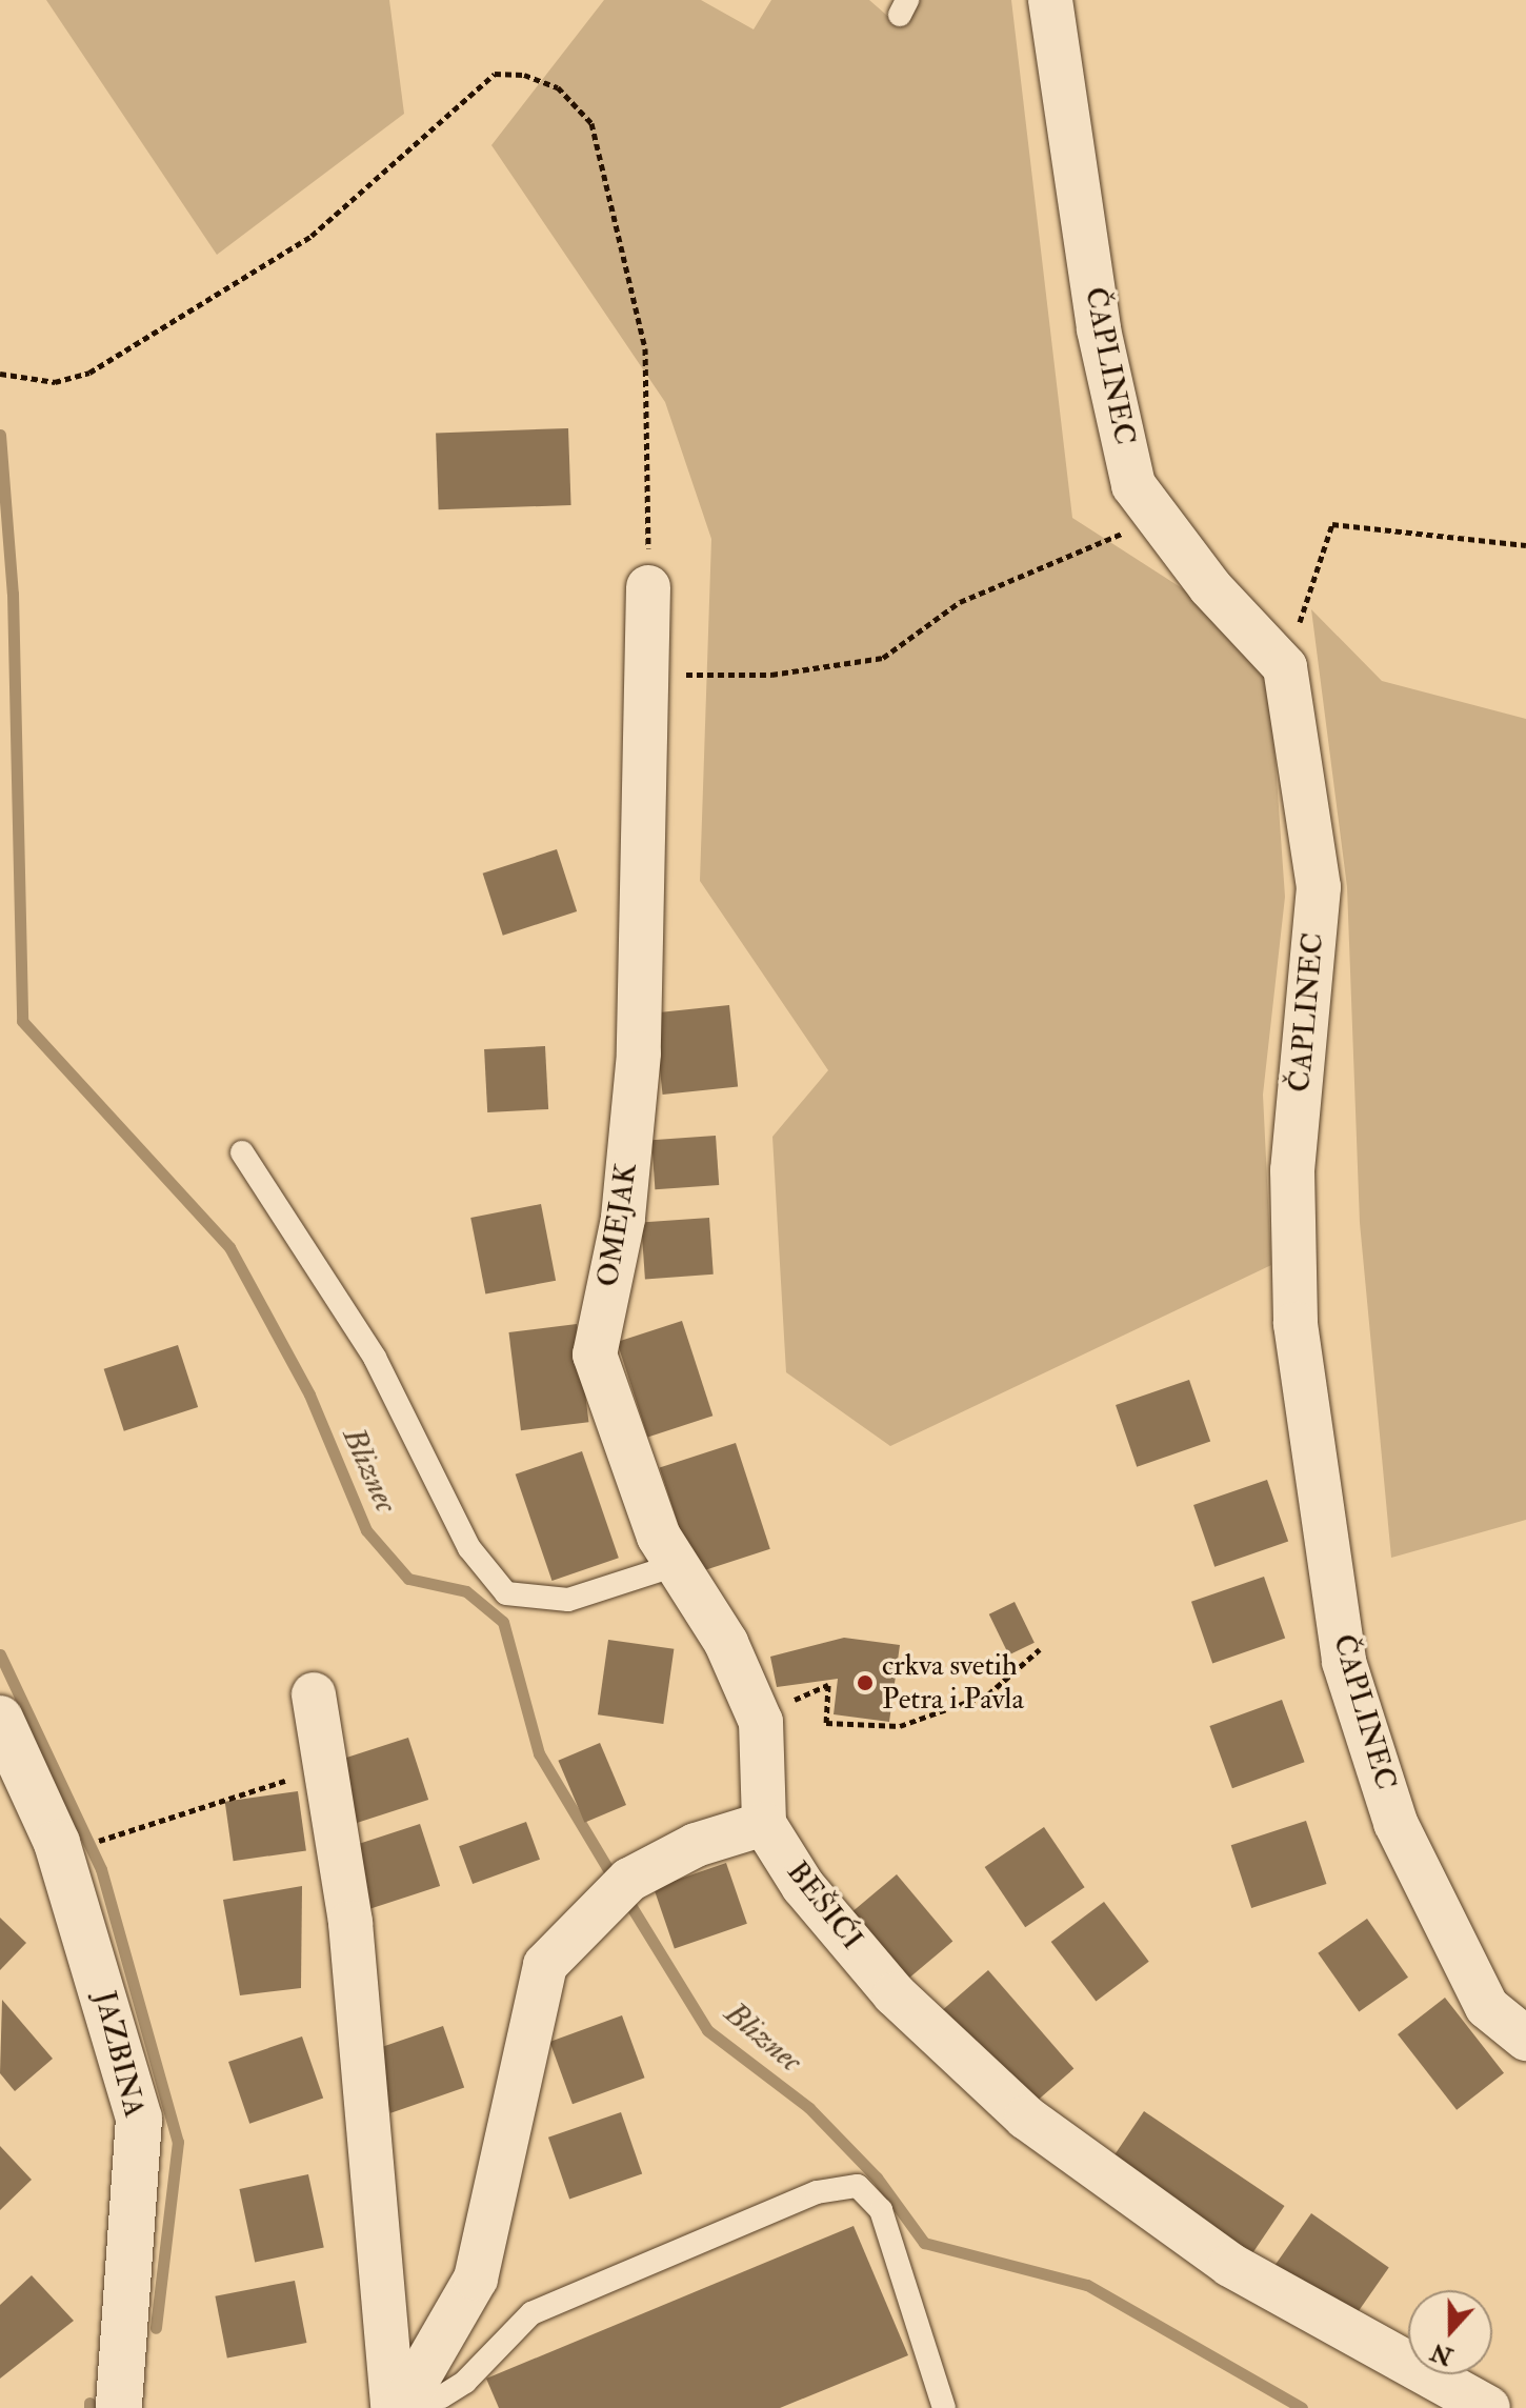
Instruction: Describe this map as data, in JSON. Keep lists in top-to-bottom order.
{
  "streets": {
    "street": [
      "ČAPLINEC",
      "OMEJAK",
      "BEŠIĆI",
      "JAZBINA"
    ]
  },
  "crossings": [
    ["OMEJAK", "BEŠIĆI"]
  ],
  "water": ["Bliznec"],
  "places": ["crkva svetih Petra i Pavla"],
  "north": "bottom"
}
